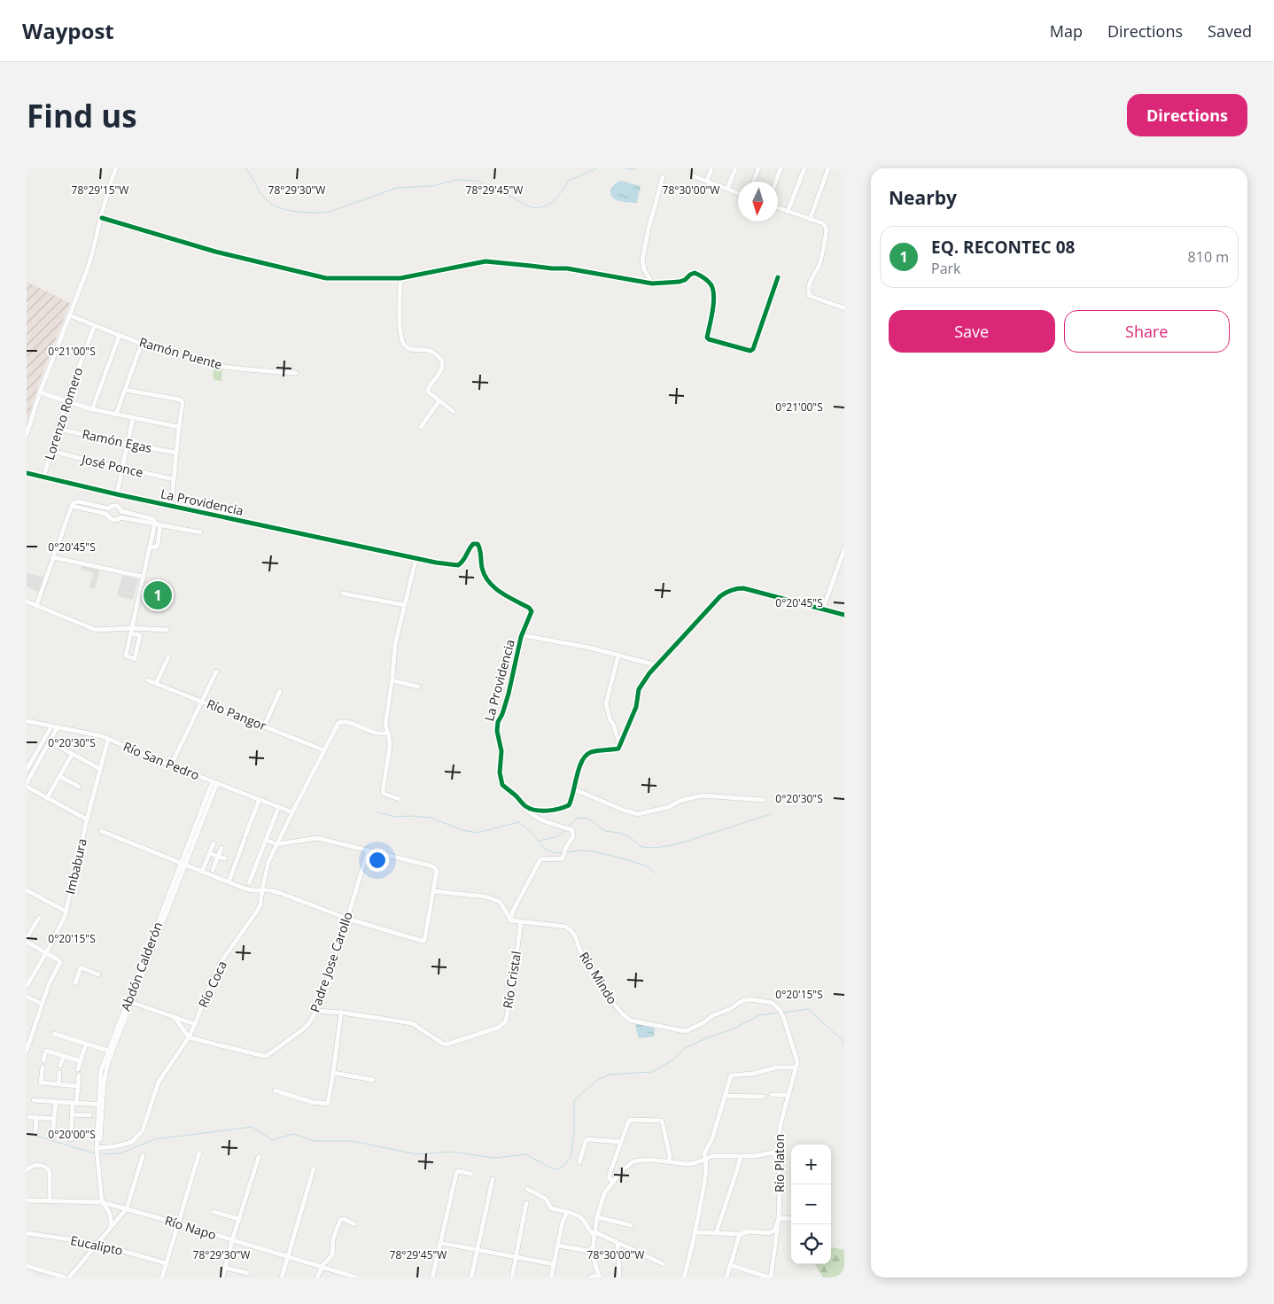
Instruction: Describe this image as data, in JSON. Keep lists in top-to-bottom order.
{
  "streets": {
    "street": [
      "Ramón Puente",
      "Lorenzo Romero",
      "Ramón Egas",
      "José Ponce",
      "La Providencia",
      "Río Pangor",
      "Río San Pedro",
      "Imbabura",
      "Padre Jose Carollo",
      "Abdón Calderón",
      "Río Mindo",
      "Río Cristal",
      "Río Coca",
      "Río Platon",
      "Río Napo",
      "Eucalipto"
    ]
  },
  "crossings": [
    ["Ramón Puente", "Lorenzo Romero"],
    ["Lorenzo Romero", "Ramón Egas"],
    ["Lorenzo Romero", "José Ponce"],
    ["Lorenzo Romero", "La Providencia"],
    ["Río Pangor", "Río Coca"],
    ["Río San Pedro", "Imbabura"],
    ["Río San Pedro", "Abdón Calderón"],
    ["Río San Pedro", "Río Coca"],
    ["Padre Jose Carollo", "Río Cristal"],
    ["Padre Jose Carollo", "Río Coca"],
    ["Abdón Calderón", "Río Coca"],
    ["Abdón Calderón", "Río Napo"],
    ["Río Mindo", "Río Cristal"],
    ["Río Mindo", "Río Platon"]
  ],
  "north": "bottom",
  "page": {
    "header": "Waypost",
    "nav": ["Map", "Directions", "Saved"],
    "buttons": [
      "Directions",
      ["Save", "Share"]
    ],
    "title": "Find us",
    "heading": "Nearby",
    "list": [
      {
        "mark": "1",
        "name": "EQ. RECONTEC 08",
        "note": "Park",
        "value": "810 m"
      }
    ],
    "pins": "1",
    "map_buttons": ["+", "−"]
  },
  "coordinates": [
    "78°29'15\"W",
    "78°29'30\"W",
    "78°29'45\"W",
    "78°30'00\"W",
    "0°21'00\"S",
    "0°20'45\"S",
    "0°20'30\"S",
    "0°20'15\"S",
    "0°20'00\"S"
  ]
}
